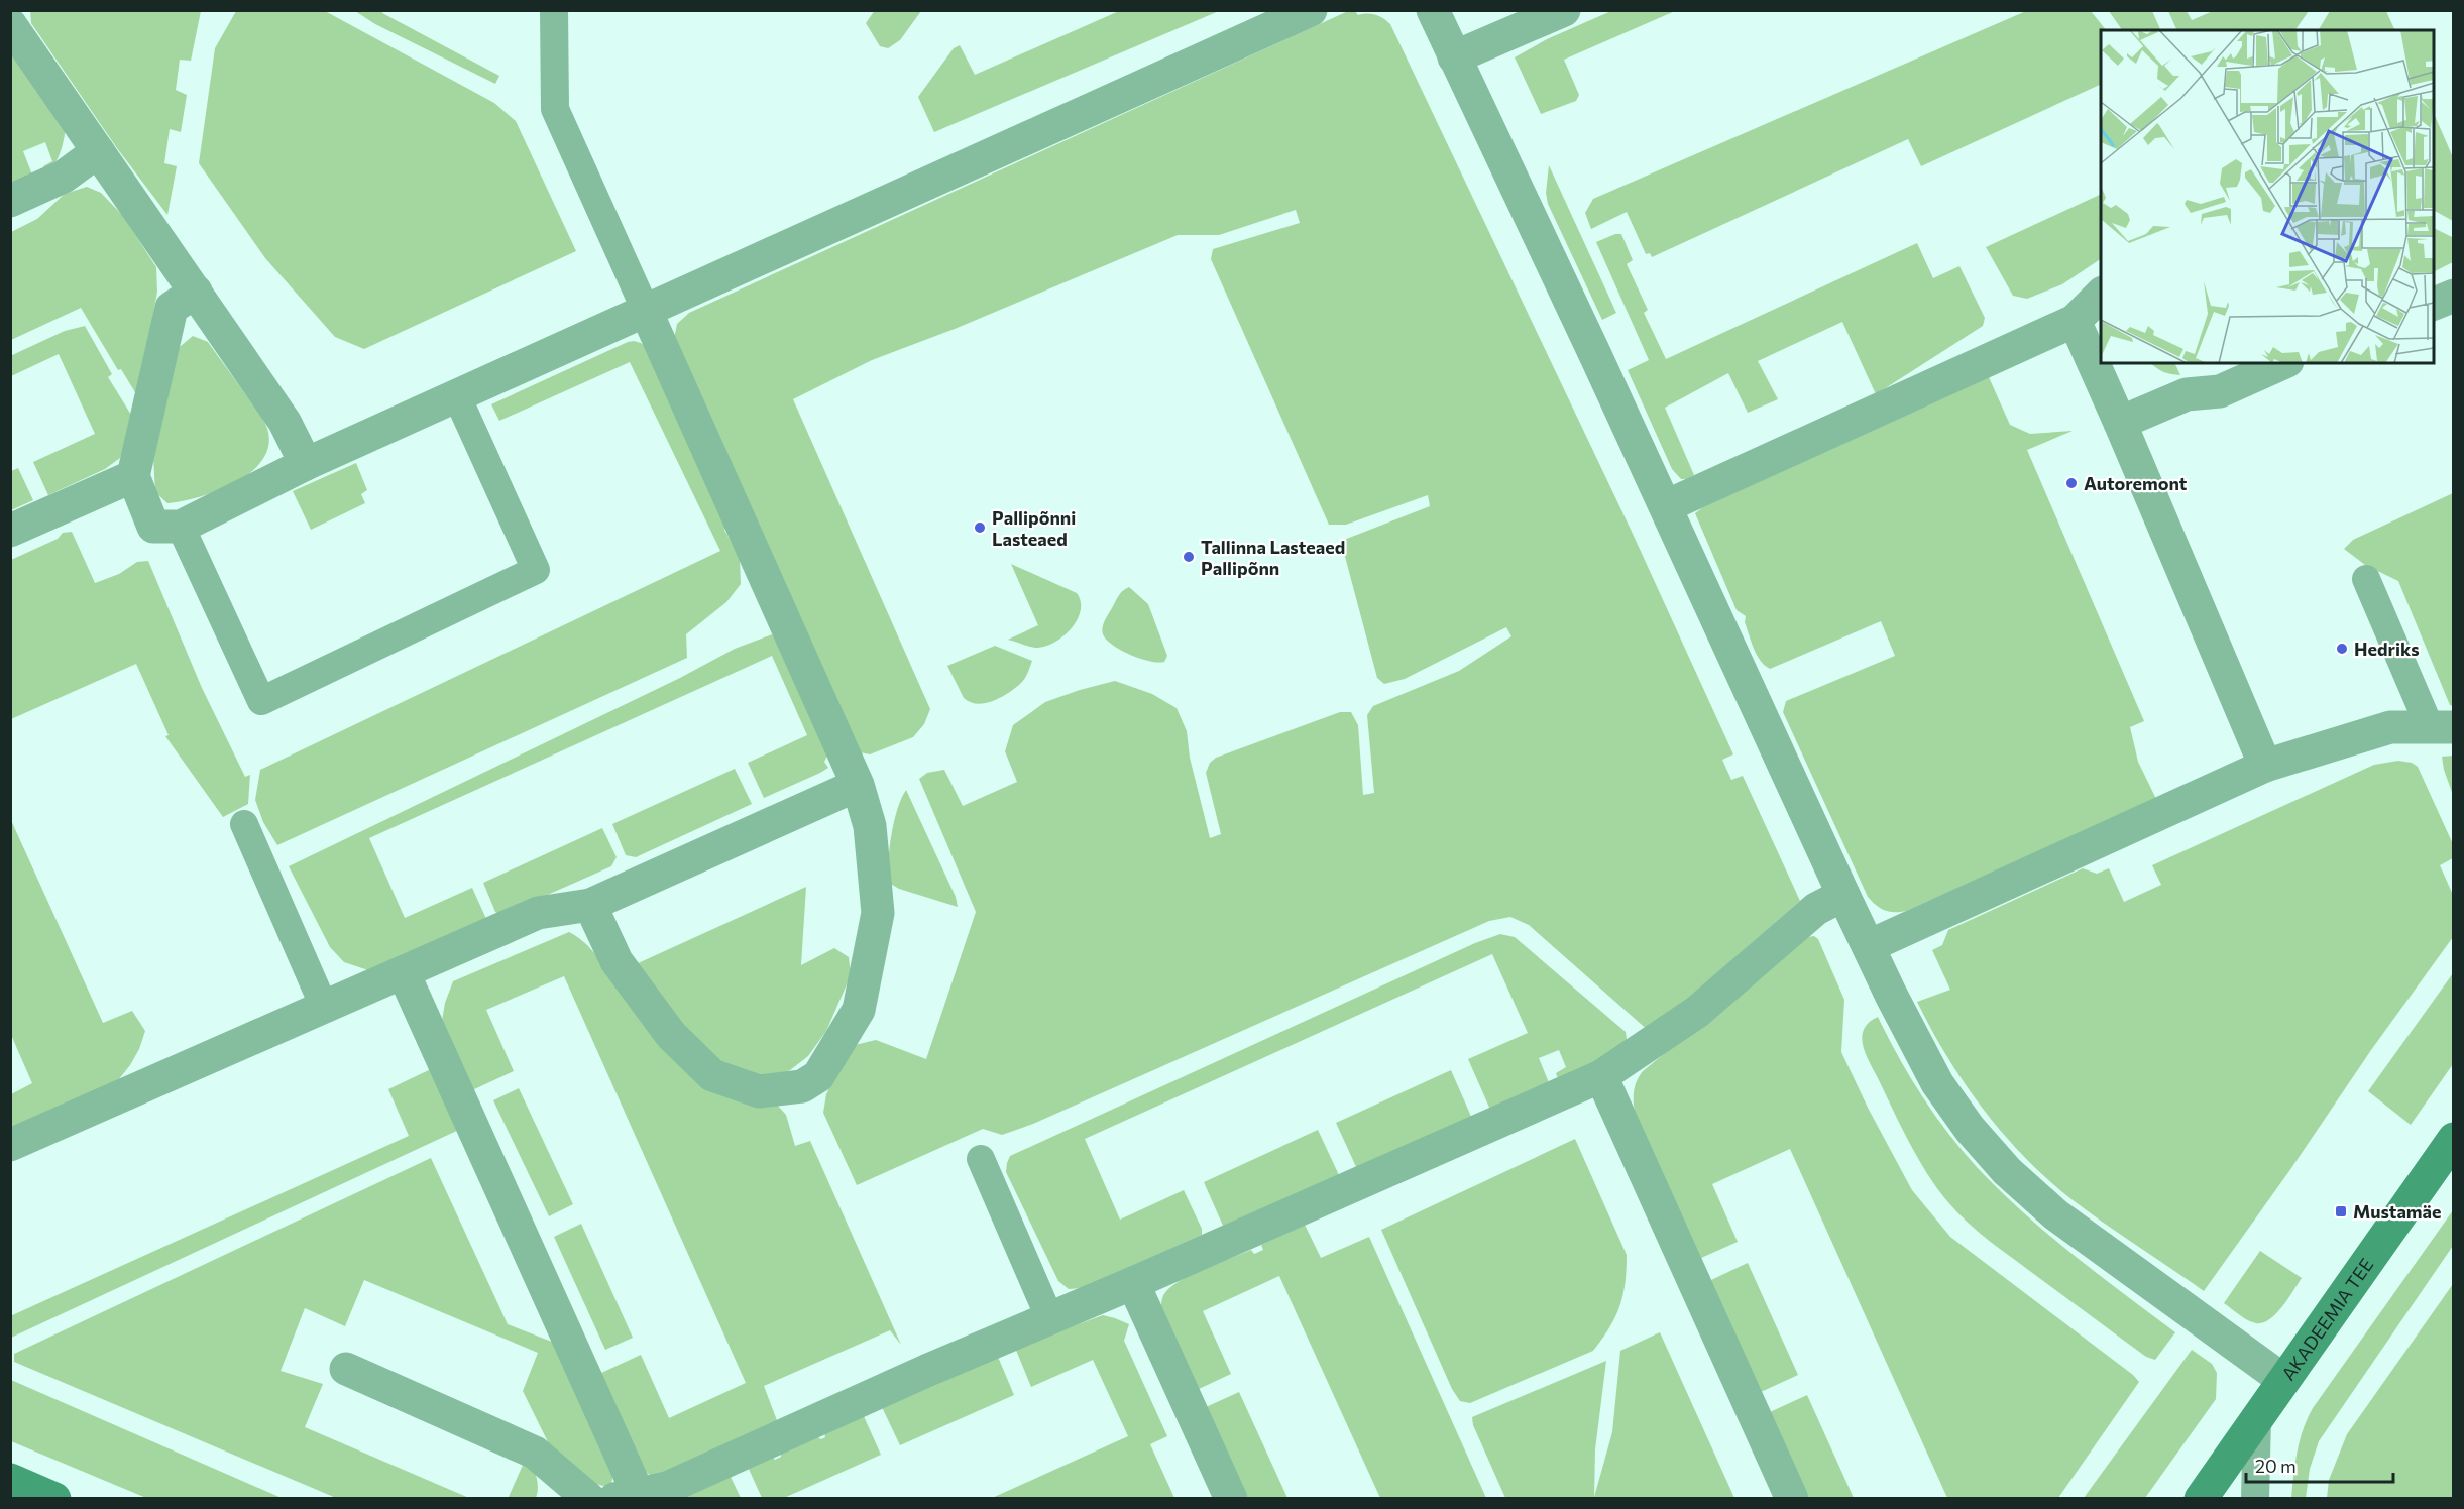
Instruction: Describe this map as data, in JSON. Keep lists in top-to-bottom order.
{
  "streets": {
    "main road": ["AKADEEMIA TEE"]
  },
  "places": {
    "other": [
      "Autoremont",
      "Pallipõnni Lasteaed",
      "Tallinna Lasteaed Pallipõnn",
      "Hedriks"
    ],
    "transit": ["Mustamäe"]
  },
  "scale_bar": "20 m"
}
